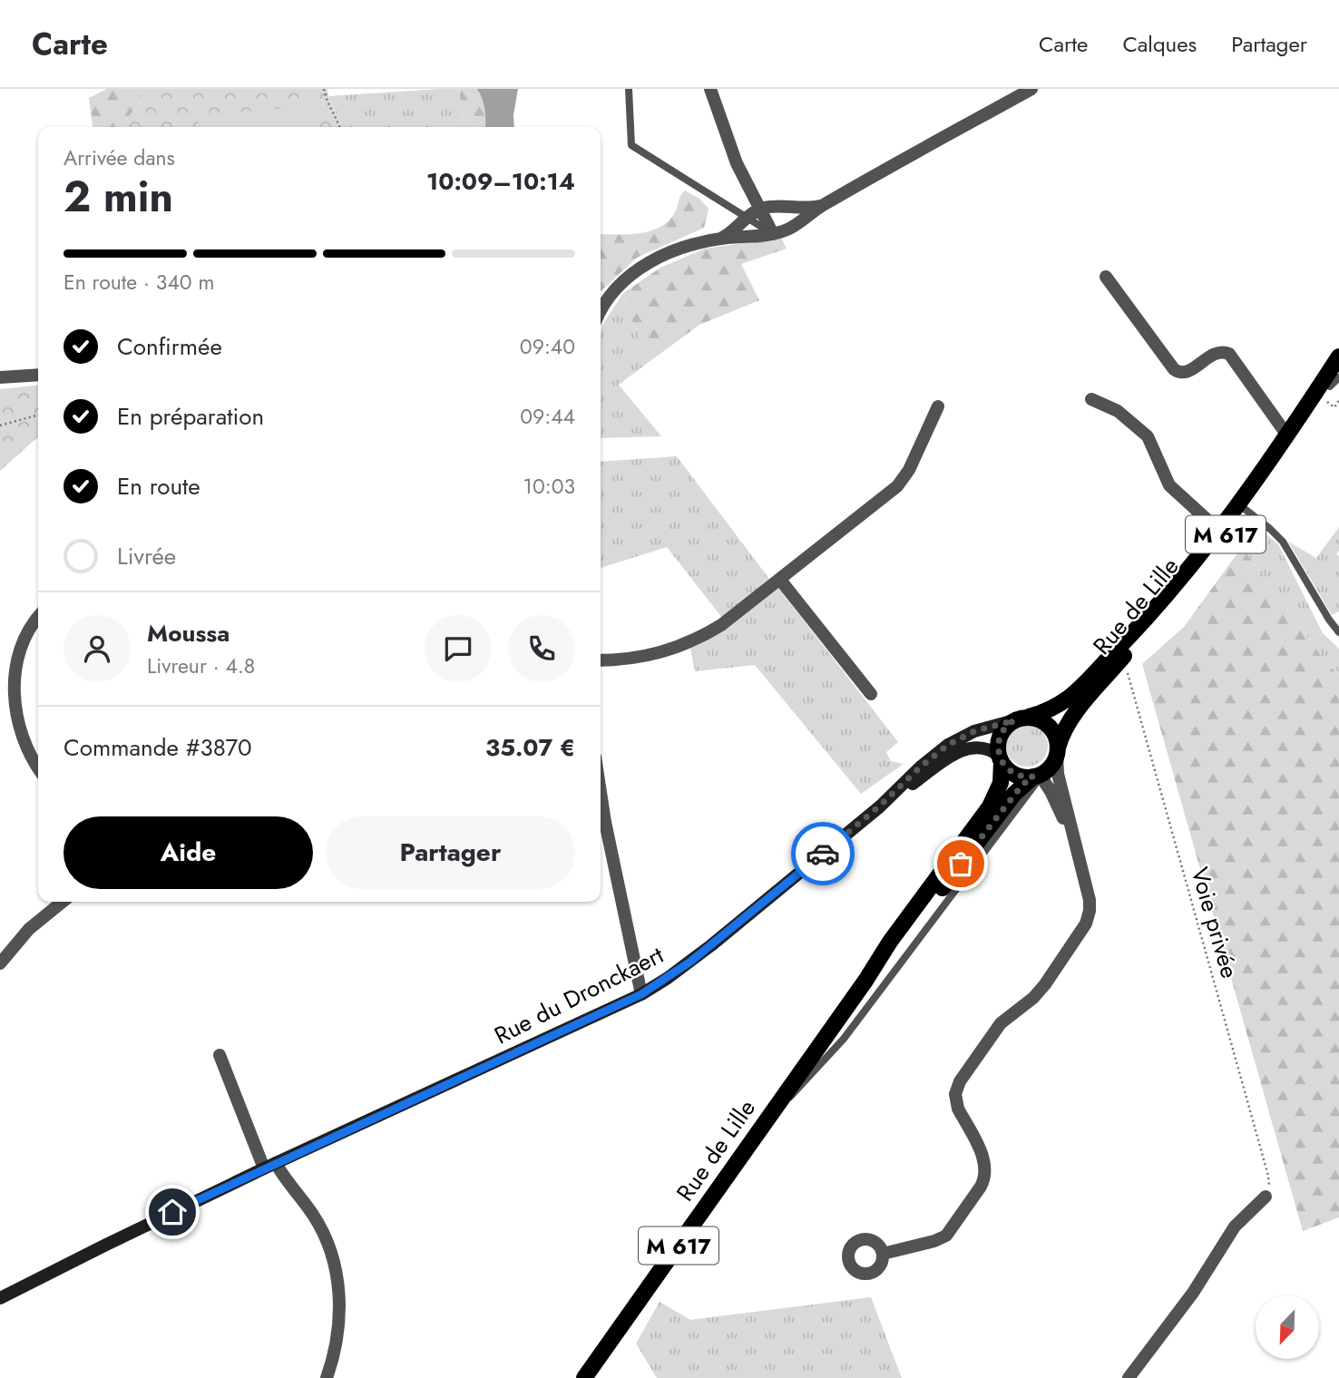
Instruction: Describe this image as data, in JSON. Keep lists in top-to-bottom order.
{
  "streets": {
    "main road": ["M 617", "Rue de Lille", "Rue du Dronckaert"],
    "path": ["Voie privée"]
  },
  "crossings": [
    ["M 617", "Rue de Lille"],
    ["Rue de Lille", "Voie privée"],
    ["Rue de Lille", "Rue du Dronckaert"]
  ],
  "north": "bottom left",
  "page": {
    "header": "Carte",
    "nav": ["Carte", "Calques", "Partager"],
    "heading": ["2 min", "Arrivée dans", "10:09–10:14"],
    "panel": [
      "Moussa",
      "Livreur · 4.8",
      "Commande #3870",
      "35.07 €"
    ],
    "bar": "En route · 340 m",
    "list": [
      ["Confirmée", "09:40"],
      ["En préparation", "09:44"],
      ["En route", "10:03"],
      "Livrée"
    ],
    "buttons": ["Aide", "Partager"]
  }
}
